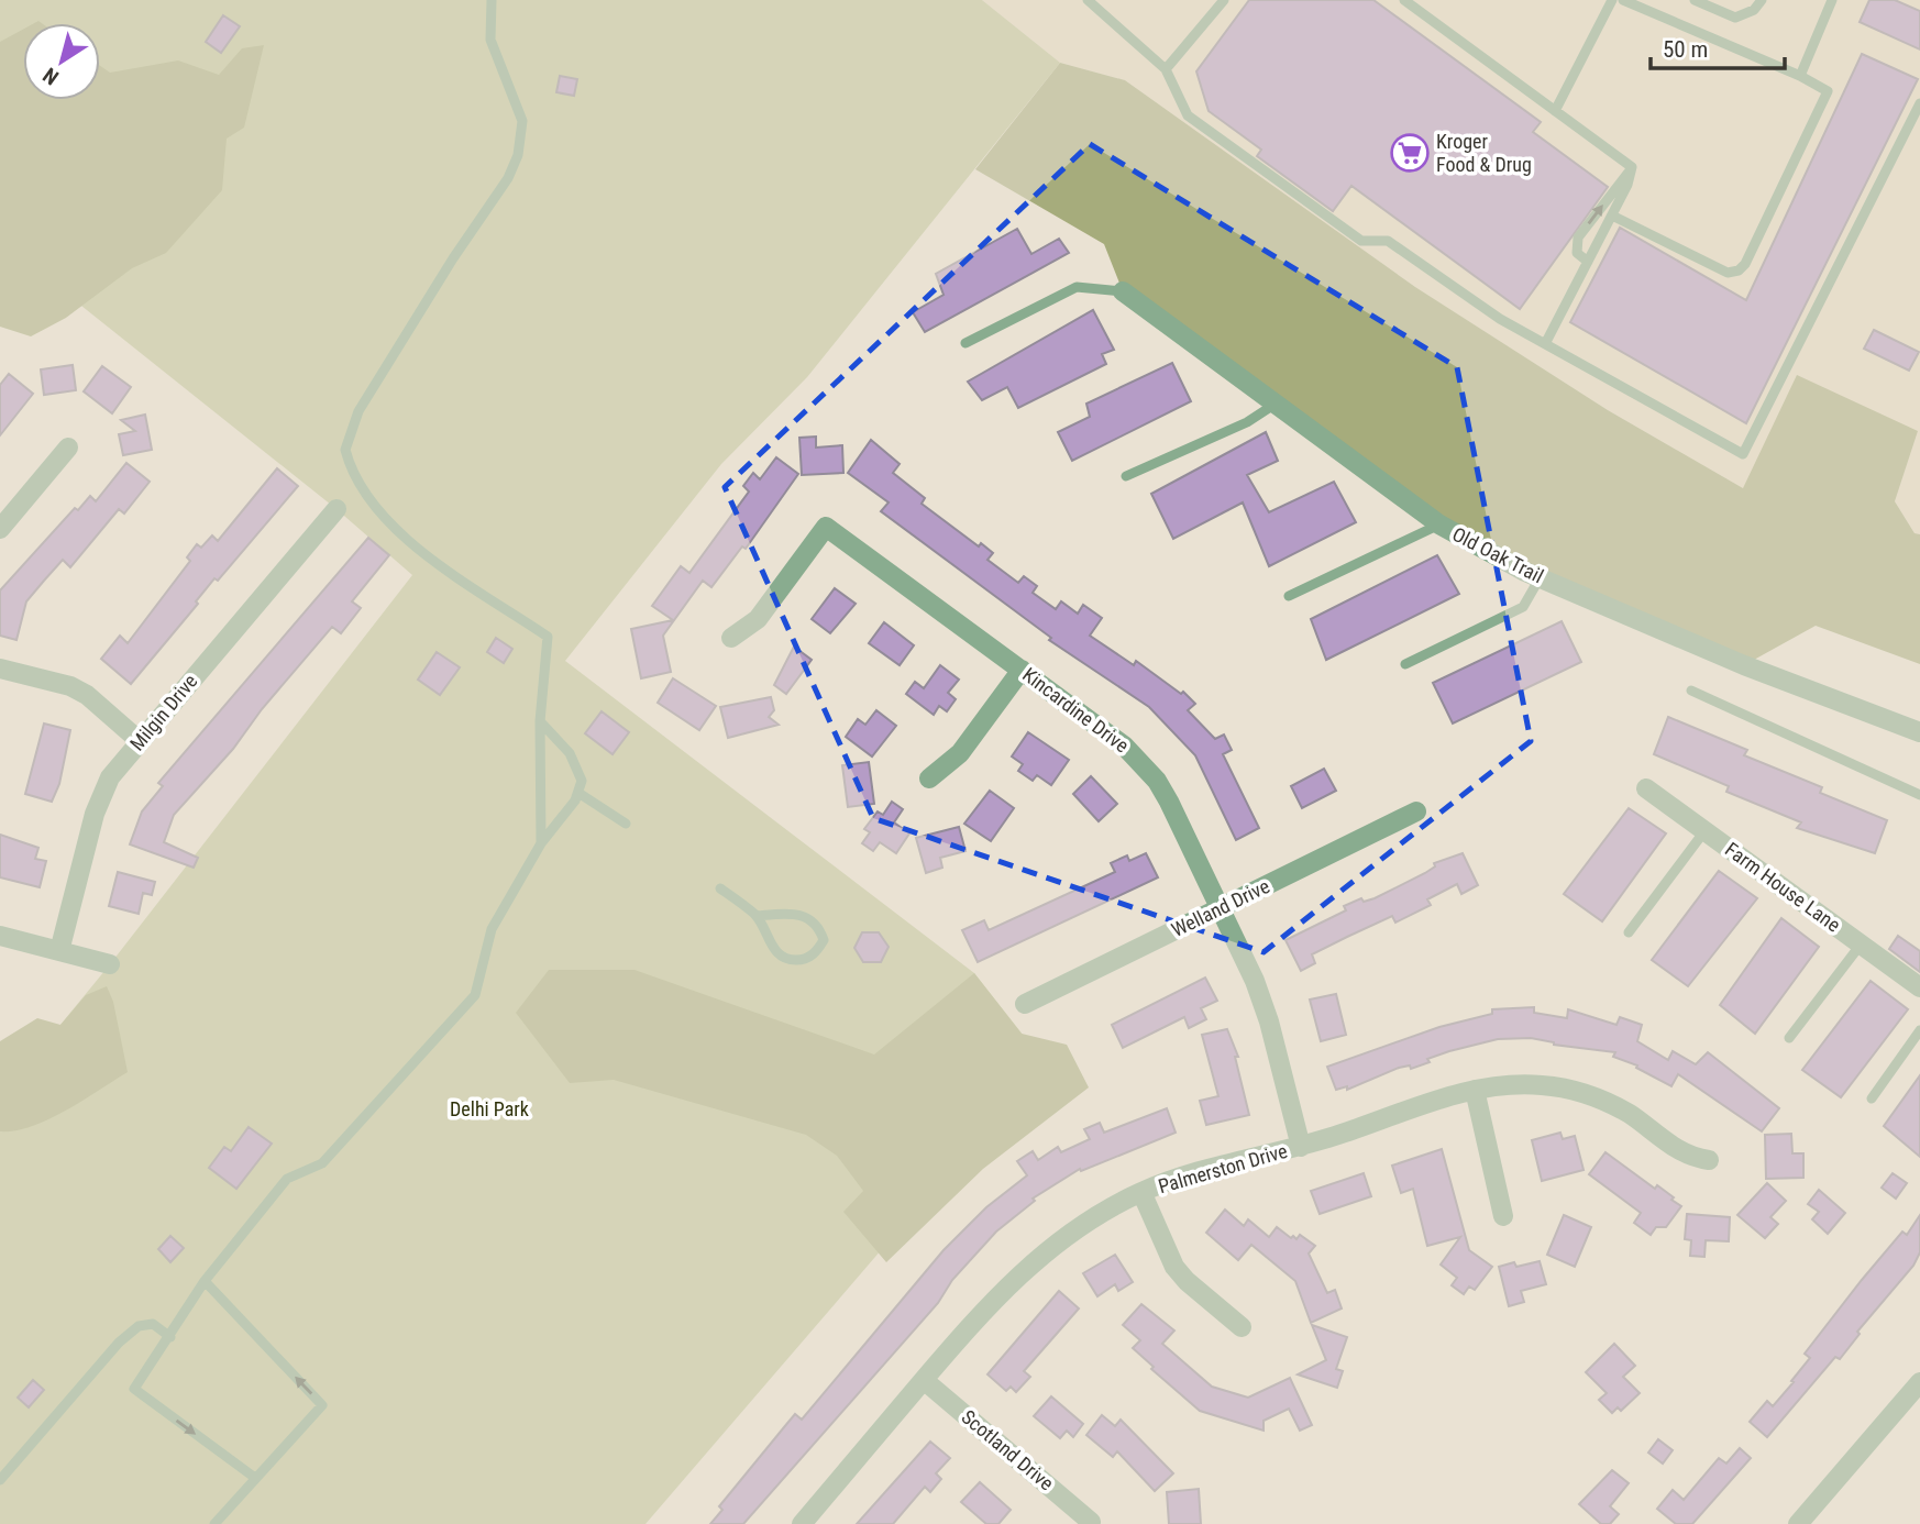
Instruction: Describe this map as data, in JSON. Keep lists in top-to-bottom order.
{
  "streets": {
    "street": [
      "Old Oak Trail",
      "Kincardine Drive",
      "Milgin Drive",
      "Farm House Lane",
      "Welland Drive",
      "Palmerston Drive",
      "Scotland Drive"
    ]
  },
  "crossings": [
    ["Kincardine Drive", "Welland Drive"],
    ["Kincardine Drive", "Palmerston Drive"],
    ["Palmerston Drive", "Scotland Drive"]
  ],
  "parks": ["Delhi Park"],
  "places": {
    "supermarket": ["Kroger Food & Drug"]
  },
  "scale_bar": "50 m",
  "north": "bottom left"
}
